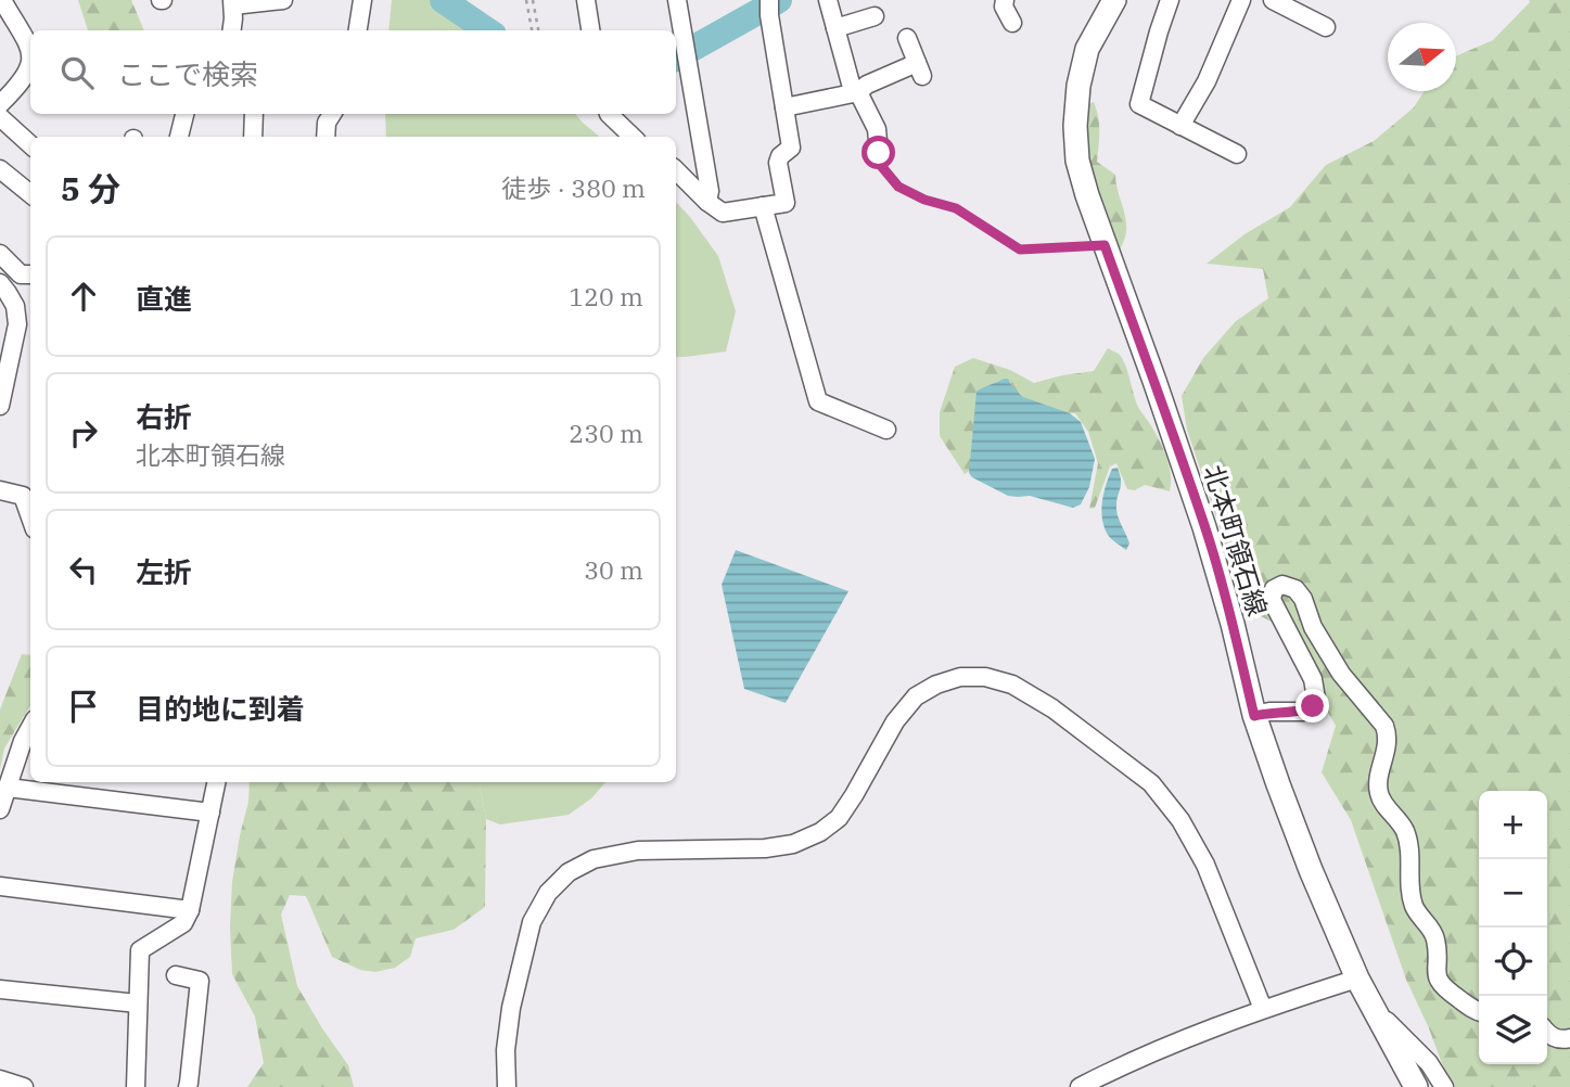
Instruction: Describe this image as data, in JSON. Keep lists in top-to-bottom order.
{
  "streets": {
    "main road": ["北本町領石線"]
  },
  "north": "right",
  "page": {
    "search": "ここで検索",
    "heading": ["5 分", "徒歩 · 380 m"],
    "list": [
      ["直進", "120 m"],
      ["右折", "北本町領石線", "230 m"],
      ["左折", "30 m"],
      "目的地に到着"
    ],
    "map_buttons": ["+", "−"]
  }
}
